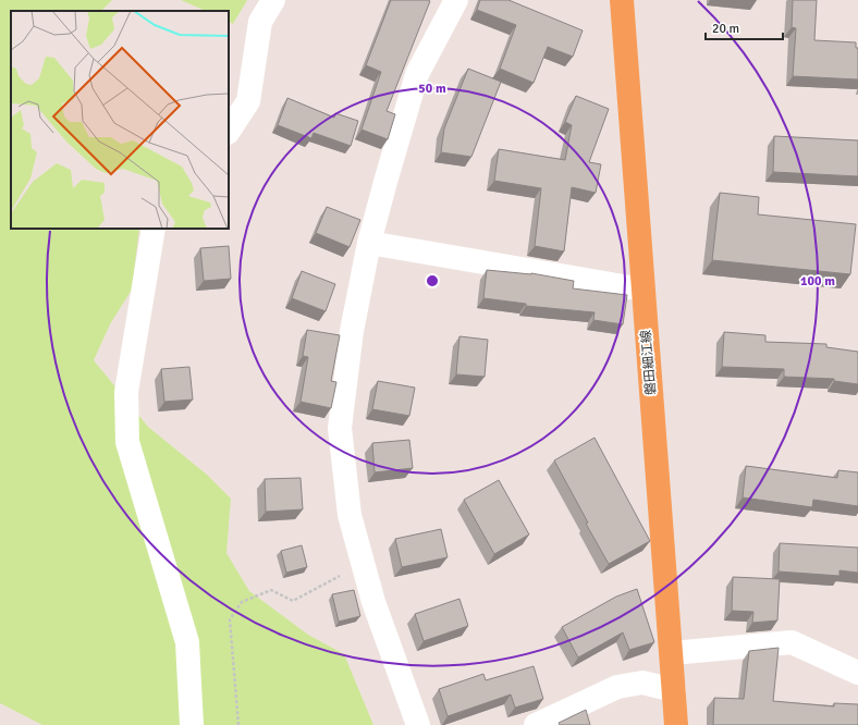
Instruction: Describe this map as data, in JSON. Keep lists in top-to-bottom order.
{
  "streets": {
    "main road": ["磐田細江線"]
  },
  "scale_bar": "20 m",
  "rings": ["50 m", "100 m"]
}
